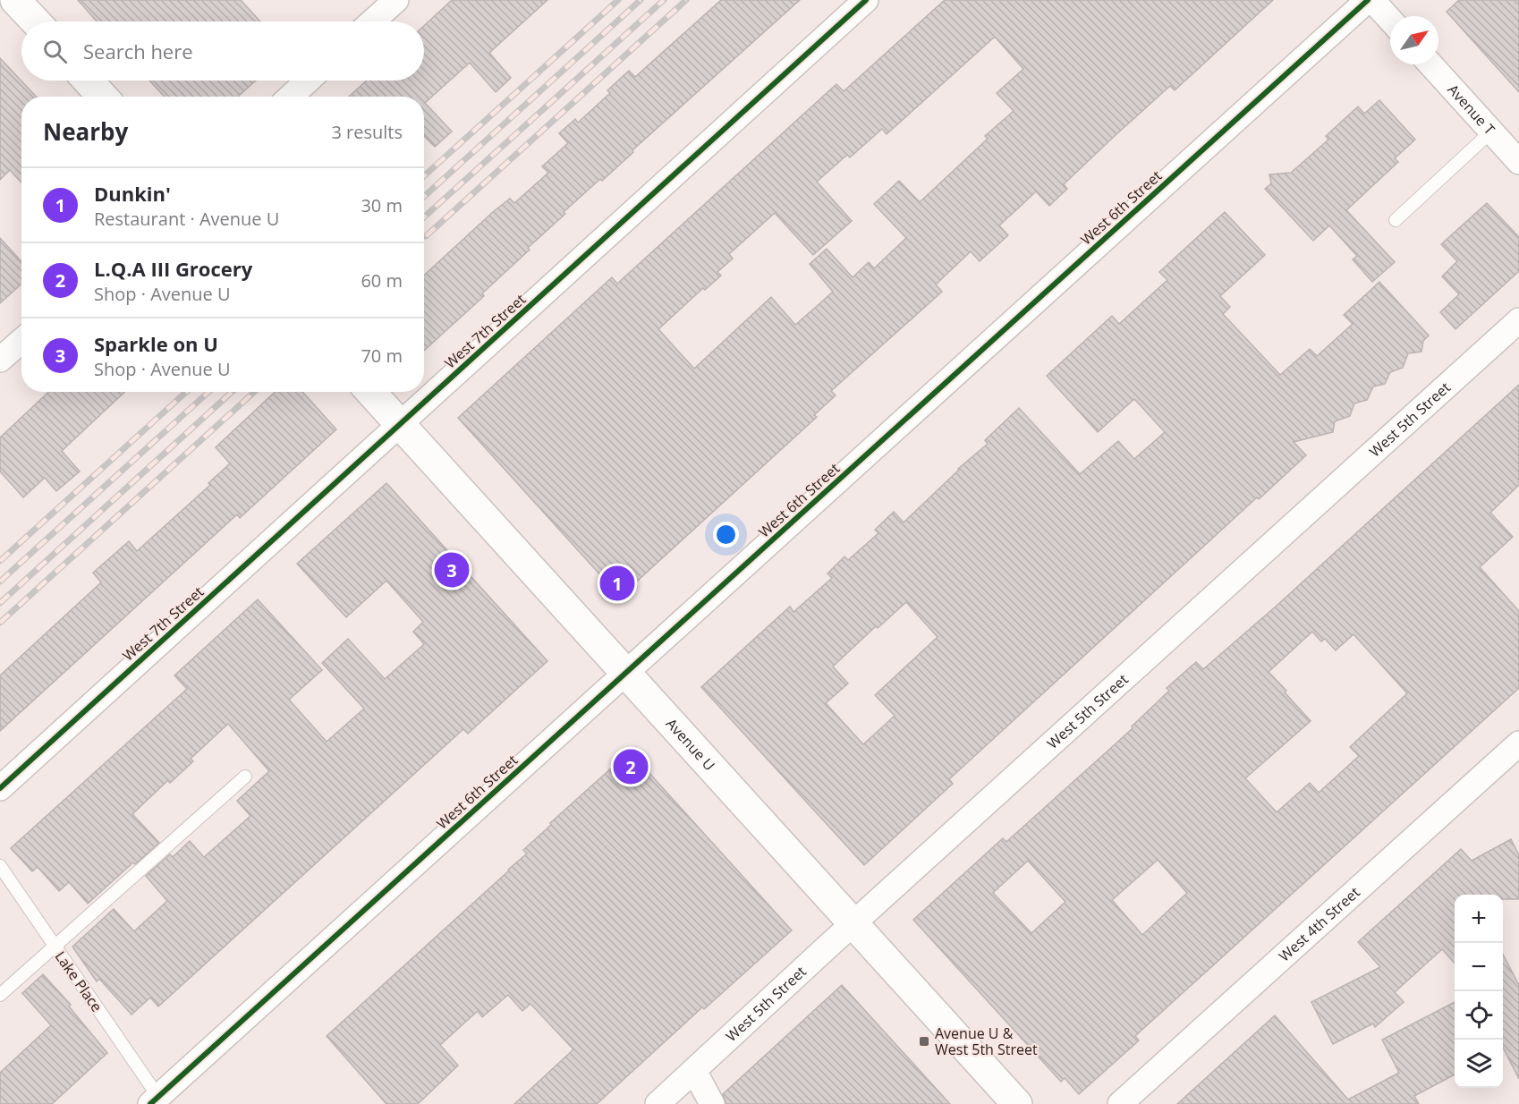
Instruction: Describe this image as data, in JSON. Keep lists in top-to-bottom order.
{
  "streets": {
    "main road": ["Avenue U"],
    "street": [
      "Avenue T",
      "West 6th Street",
      "West 7th Street",
      "West 5th Street",
      "West 4th Street"
    ],
    "lane": ["Lake Place"]
  },
  "crossings": [
    ["West 6th Street", "Avenue U"],
    ["West 6th Street", "Lake Place"],
    ["West 7th Street", "Avenue U"],
    ["West 5th Street", "Avenue U"]
  ],
  "places": {
    "transit": ["Avenue U & West 5th Street"]
  },
  "north": "top right",
  "page": {
    "search": "Search here",
    "heading": ["Nearby", "3 results"],
    "list": [
      {
        "mark": "1",
        "name": "Dunkin'",
        "note": "Restaurant · Avenue U",
        "value": "30 m"
      },
      {
        "mark": "2",
        "name": "L.Q.A III Grocery",
        "note": "Shop · Avenue U",
        "value": "60 m"
      },
      {
        "mark": "3",
        "name": "Sparkle on U",
        "note": "Shop · Avenue U",
        "value": "70 m"
      }
    ],
    "pins": ["3", "1", "2"],
    "map_buttons": ["+", "−"]
  }
}
